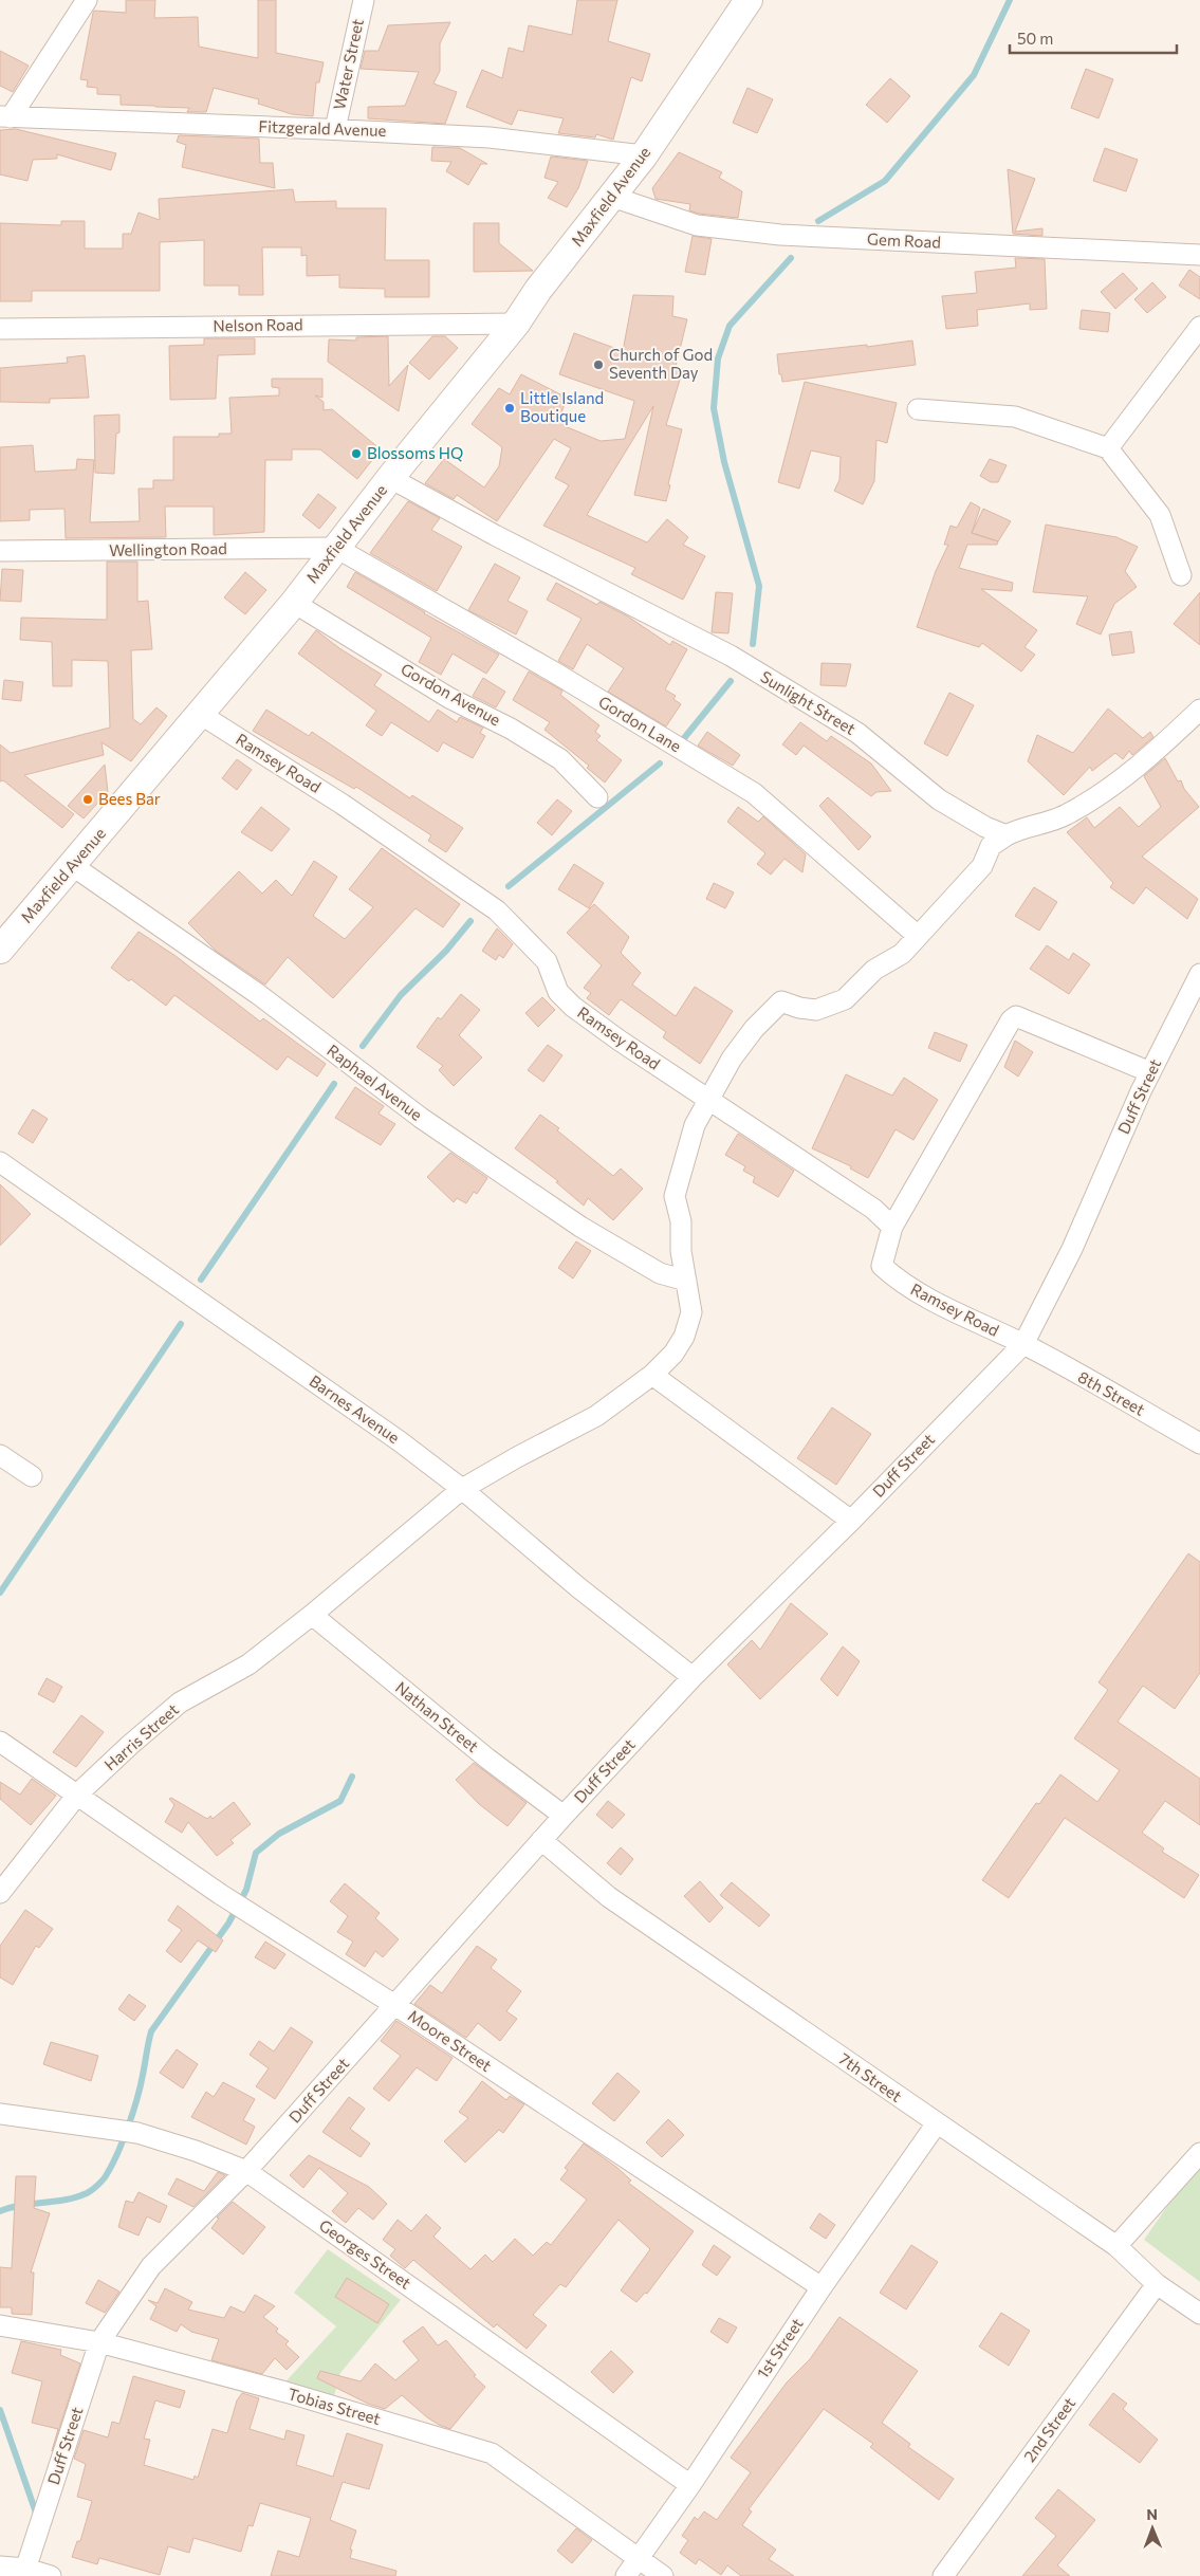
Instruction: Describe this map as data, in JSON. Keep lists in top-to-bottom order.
{
  "streets": {
    "main road": ["Maxfield Avenue"],
    "street": [
      "Water Street",
      "Fitzgerald Avenue",
      "Gem Road",
      "Nelson Road",
      "Wellington Road",
      "Gordon Avenue",
      "Sunlight Street",
      "Gordon Lane",
      "Ramsey Road",
      "Raphael Avenue",
      "Duff Street",
      "8th Street",
      "Barnes Avenue",
      "Nathan Street",
      "Harris Street",
      "Moore Street",
      "7th Street",
      "Georges Street",
      "1st Street",
      "Tobias Street",
      "2nd Street"
    ]
  },
  "crossings": [
    ["Water Street", "Fitzgerald Avenue"],
    ["Fitzgerald Avenue", "Maxfield Avenue"],
    ["Maxfield Avenue", "Gem Road"],
    ["Maxfield Avenue", "Nelson Road"],
    ["Maxfield Avenue", "Wellington Road"],
    ["Maxfield Avenue", "Gordon Avenue"],
    ["Maxfield Avenue", "Sunlight Street"],
    ["Maxfield Avenue", "Gordon Lane"],
    ["Maxfield Avenue", "Ramsey Road"],
    ["Maxfield Avenue", "Raphael Avenue"],
    ["Wellington Road", "Gordon Lane"],
    ["Gordon Lane", "Harris Street"],
    ["Ramsey Road", "Duff Street"],
    ["Ramsey Road", "8th Street"],
    ["Ramsey Road", "Harris Street"],
    ["Raphael Avenue", "Harris Street"],
    ["Duff Street", "8th Street"],
    ["Duff Street", "Barnes Avenue"],
    ["Duff Street", "Nathan Street"],
    ["Duff Street", "Moore Street"],
    ["Duff Street", "7th Street"],
    ["Duff Street", "Georges Street"],
    ["Duff Street", "Tobias Street"],
    ["Barnes Avenue", "Harris Street"],
    ["Nathan Street", "Harris Street"],
    ["Harris Street", "Moore Street"],
    ["Moore Street", "1st Street"],
    ["7th Street", "1st Street"],
    ["7th Street", "2nd Street"],
    ["Georges Street", "1st Street"],
    ["1st Street", "Tobias Street"]
  ],
  "places": [
    "Church of God Seventh Day",
    "Little Island Boutique",
    "Blossoms HQ",
    "Bees Bar"
  ],
  "scale_bar": "50 m",
  "north": "top"
}
